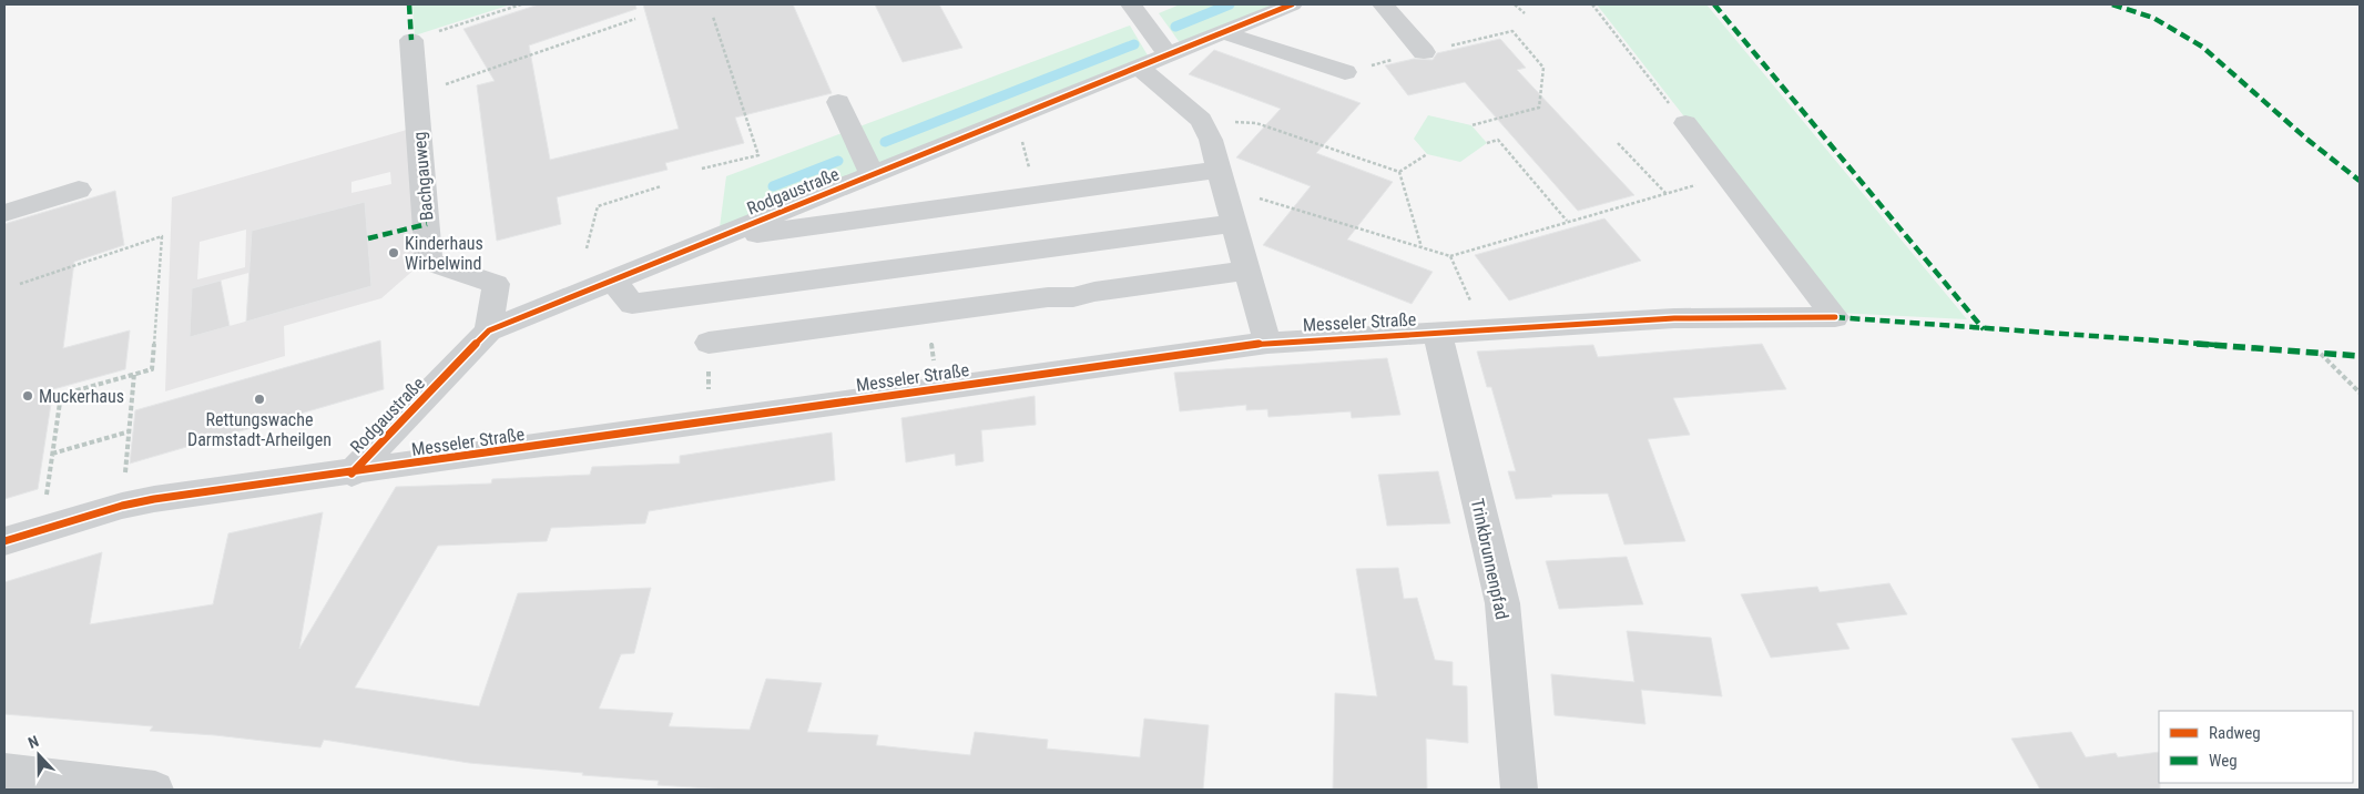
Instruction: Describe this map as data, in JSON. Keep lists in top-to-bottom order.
{
  "streets": {
    "street": [
      "Bachgauweg",
      "Rodgaustraße",
      "Messeler Straße",
      "Trinkbrunnenpfad"
    ]
  },
  "crossings": [
    ["Bachgauweg", "Rodgaustraße"],
    ["Rodgaustraße", "Messeler Straße"],
    ["Messeler Straße", "Trinkbrunnenpfad"]
  ],
  "places": ["Kinderhaus Wirbelwind", "Muckerhaus", "Rettungswache Darmstadt-Arheilgen"],
  "legend": ["Radweg", "Weg"],
  "north": "top"
}
